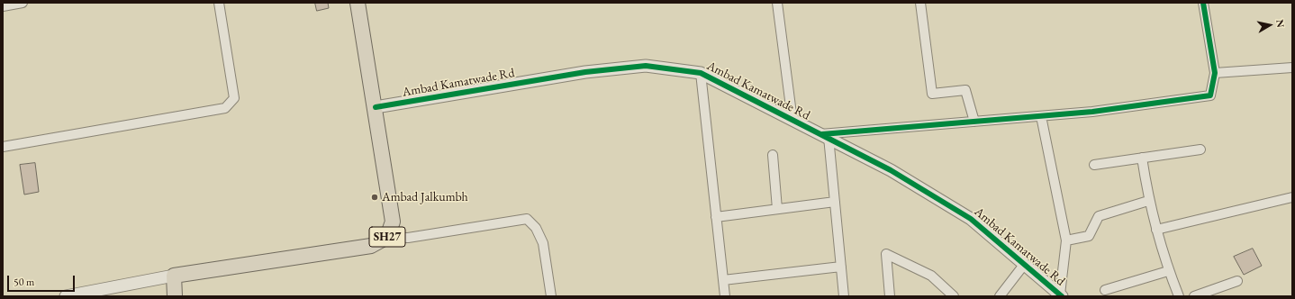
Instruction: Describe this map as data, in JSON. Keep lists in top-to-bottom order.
{
  "streets": {
    "main road": ["SH27"],
    "street": ["Ambad Kamatwade Rd"]
  },
  "crossings": [
    ["Ambad Kamatwade Rd", "SH27"]
  ],
  "places": ["Ambad Jalkumbh"],
  "scale_bar": "50 m",
  "north": "right"
}
